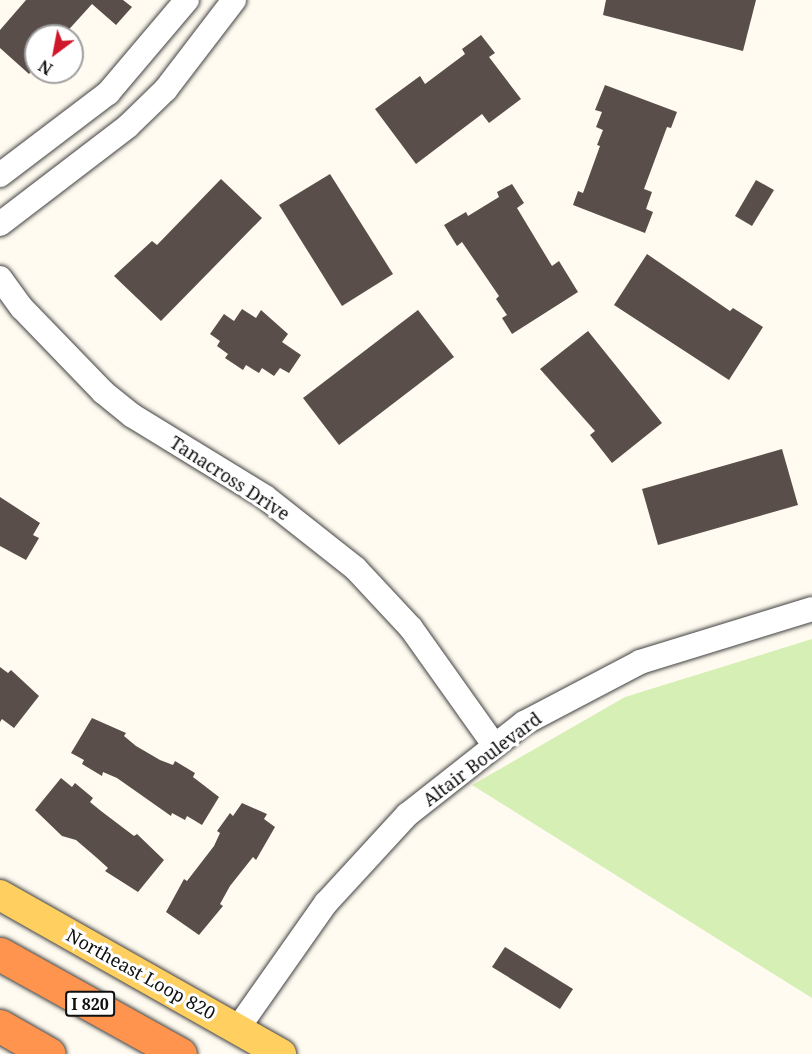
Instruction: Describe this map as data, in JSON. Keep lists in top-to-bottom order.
{
  "streets": {
    "highway": ["I 820"],
    "main road": ["Northeast Loop 820"],
    "street": ["Tanacross Drive", "Altair Boulevard"]
  },
  "crossings": [
    ["Tanacross Drive", "Altair Boulevard"],
    ["Altair Boulevard", "Northeast Loop 820"]
  ],
  "north": "bottom left"
}
